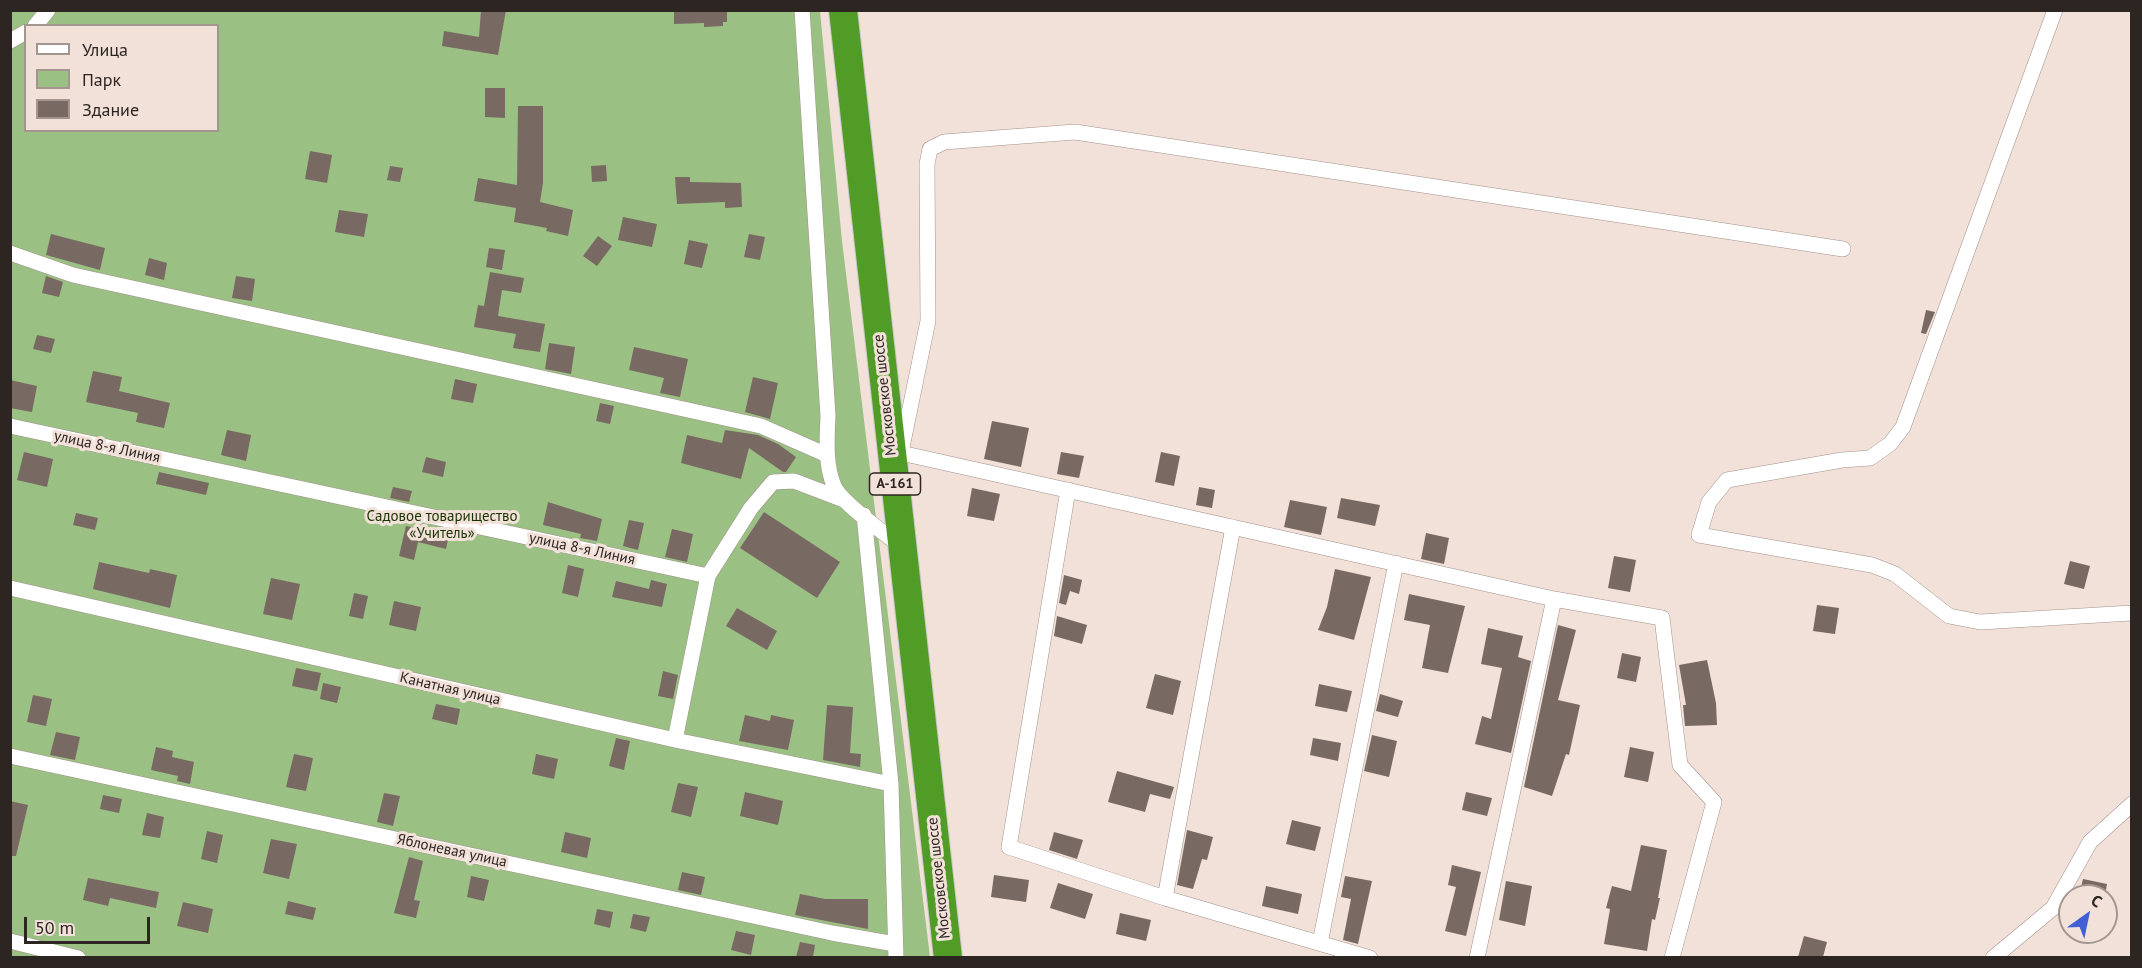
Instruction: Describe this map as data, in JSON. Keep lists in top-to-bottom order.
{
  "streets": {
    "highway": ["Московское шоссе", "А-161"],
    "street": ["улица 8-я Линия", "Канатная улица", "Яблоневая улица"]
  },
  "parks": ["Садовое товарищество «Учитель»"],
  "legend": ["Улица", "Парк", "Здание"],
  "scale_bar": "50 m",
  "north": "top right"
}
